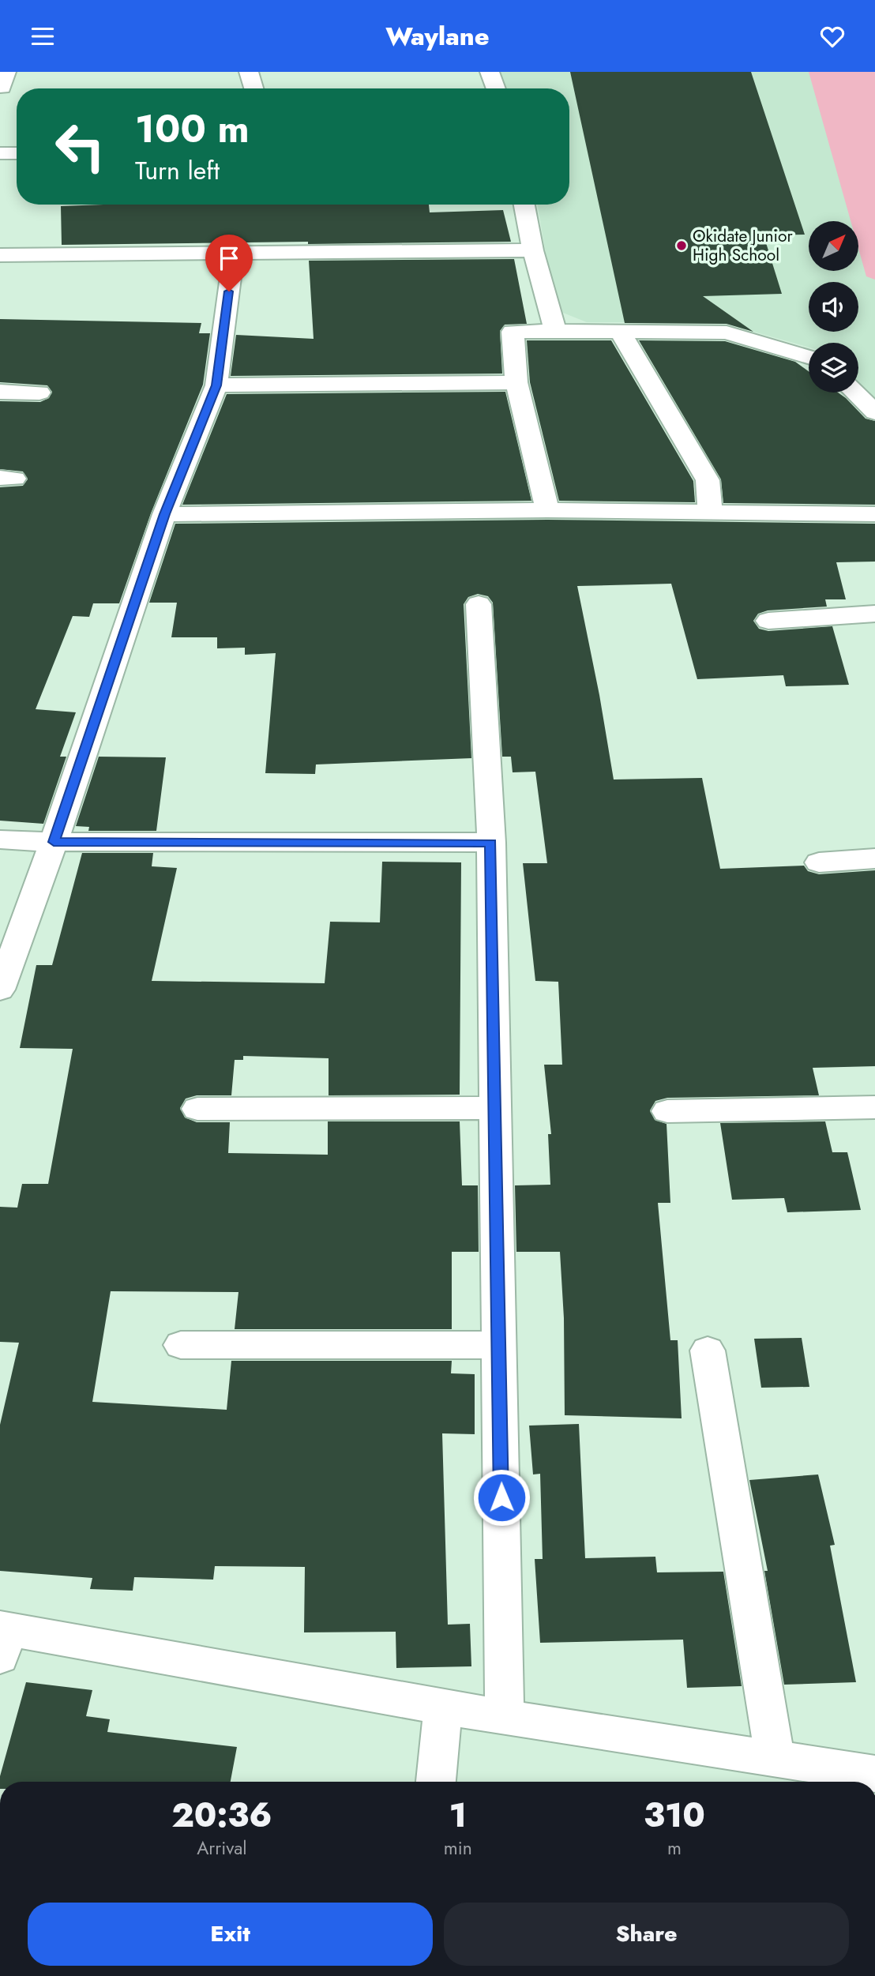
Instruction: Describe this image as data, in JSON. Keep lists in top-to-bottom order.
{
  "places": ["Okidate Junior High School"],
  "north": "top right",
  "page": {
    "header": "Waylane",
    "turn": ["100 m", "Turn left"],
    "eta": [
      "20:36",
      "Arrival",
      "1",
      "min",
      "310",
      "m"
    ],
    "buttons": ["Exit", "Share"]
  }
}
